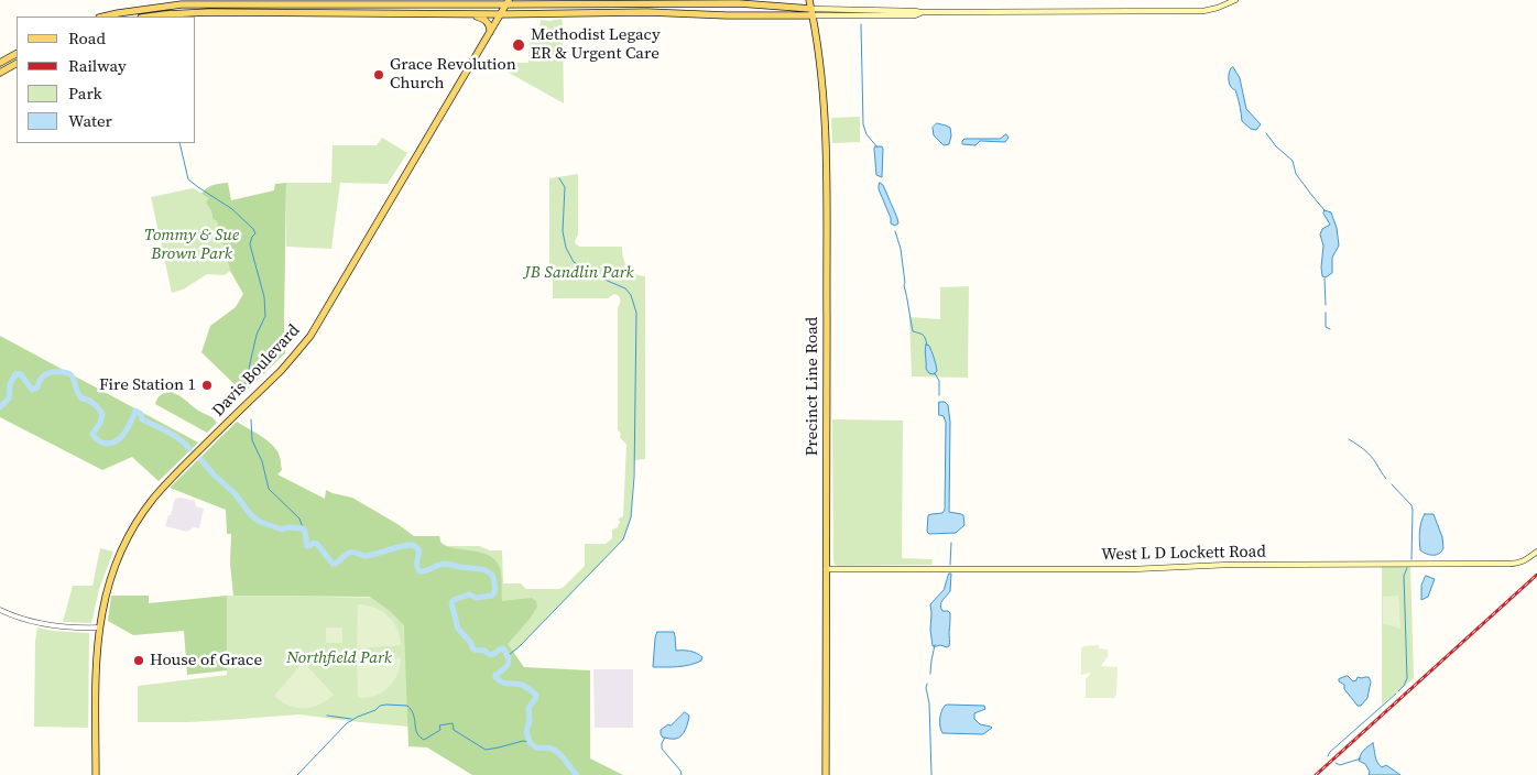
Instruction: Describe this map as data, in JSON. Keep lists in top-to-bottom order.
{
  "streets": {
    "main road": ["Davis Boulevard", "Precinct Line Road", "West L D Lockett Road"]
  },
  "crossings": [
    ["Precinct Line Road", "West L D Lockett Road"]
  ],
  "parks": ["Tommy & Sue Brown Park", "JB Sandlin Park", "Northfield Park"],
  "places": [
    "Methodist Legacy ER & Urgent Care",
    "Grace Revolution Church",
    "Fire Station 1",
    "House of Grace"
  ],
  "legend": [
    "Road",
    "Railway",
    "Park",
    "Water"
  ]
}
